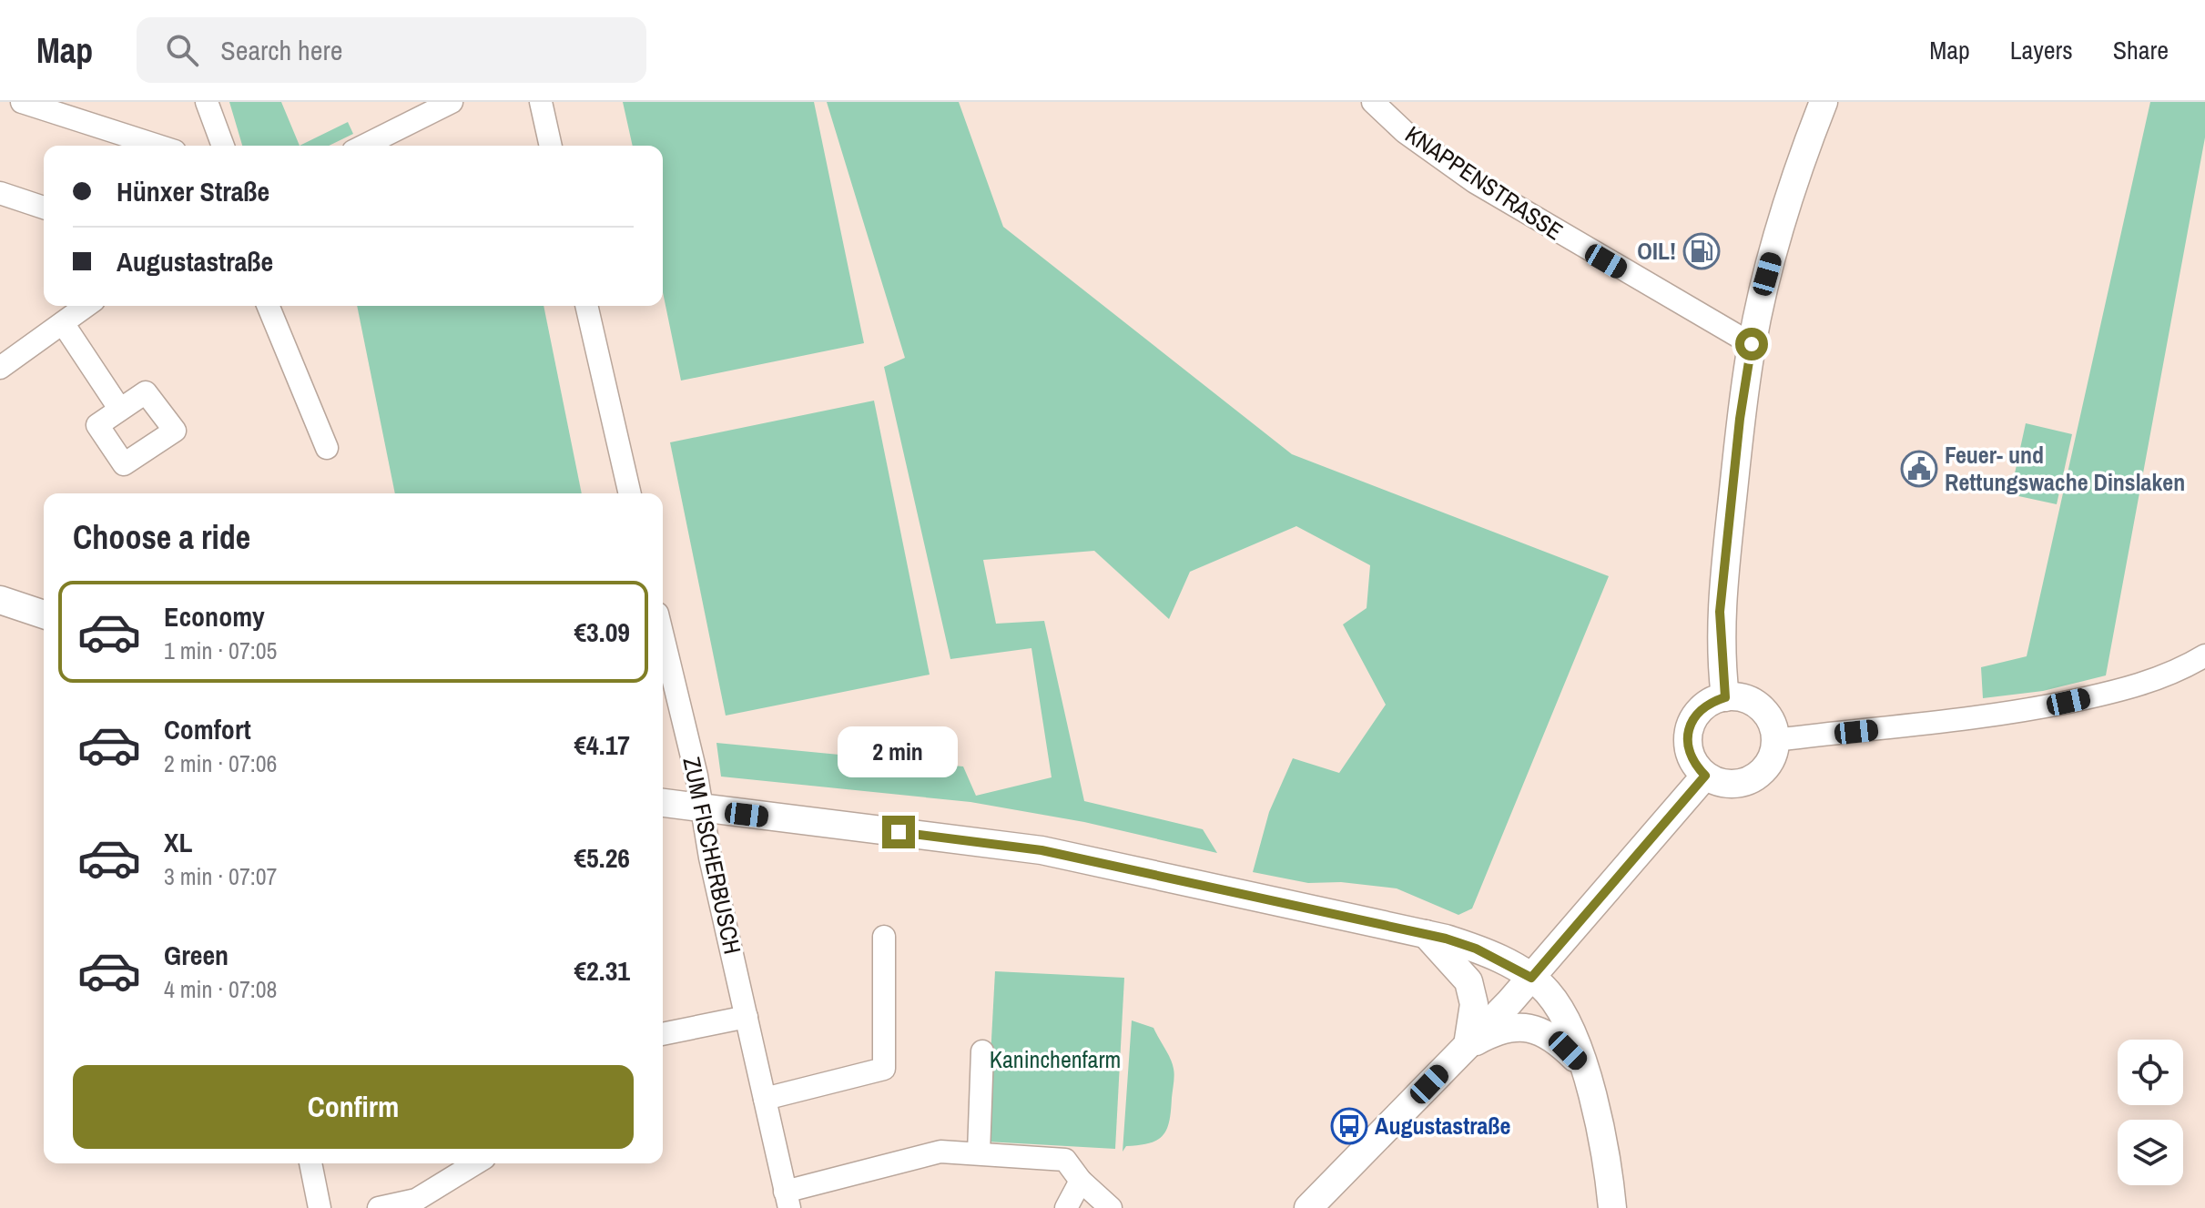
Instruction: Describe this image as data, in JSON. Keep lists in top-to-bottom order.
{
  "streets": {
    "street": ["KNAPPENSTRASSE", "ZUM FISCHERBUSCH"]
  },
  "parks": ["Kaninchenfarm"],
  "places": {
    "fuel station": ["OIL!"],
    "public building": ["Feuer- und Rettungswache Dinslaken"],
    "bus stop": ["Augustastraße"]
  },
  "page": {
    "header": "Map",
    "search": "Search here",
    "nav": ["Map", "Layers", "Share"],
    "banner": ["Hünxer Straße", "Augustastraße"],
    "heading": "Choose a ride",
    "list": [
      {
        "name": "Economy",
        "note": "1 min · 07:05",
        "value": "€3.09"
      },
      {
        "name": "Comfort",
        "note": "2 min · 07:06",
        "value": "€4.17"
      },
      {
        "name": "XL",
        "note": "3 min · 07:07",
        "value": "€5.26"
      },
      {
        "name": "Green",
        "note": "4 min · 07:08",
        "value": "€2.31"
      }
    ],
    "bubble": "2 min",
    "buttons": "Confirm"
  }
}
